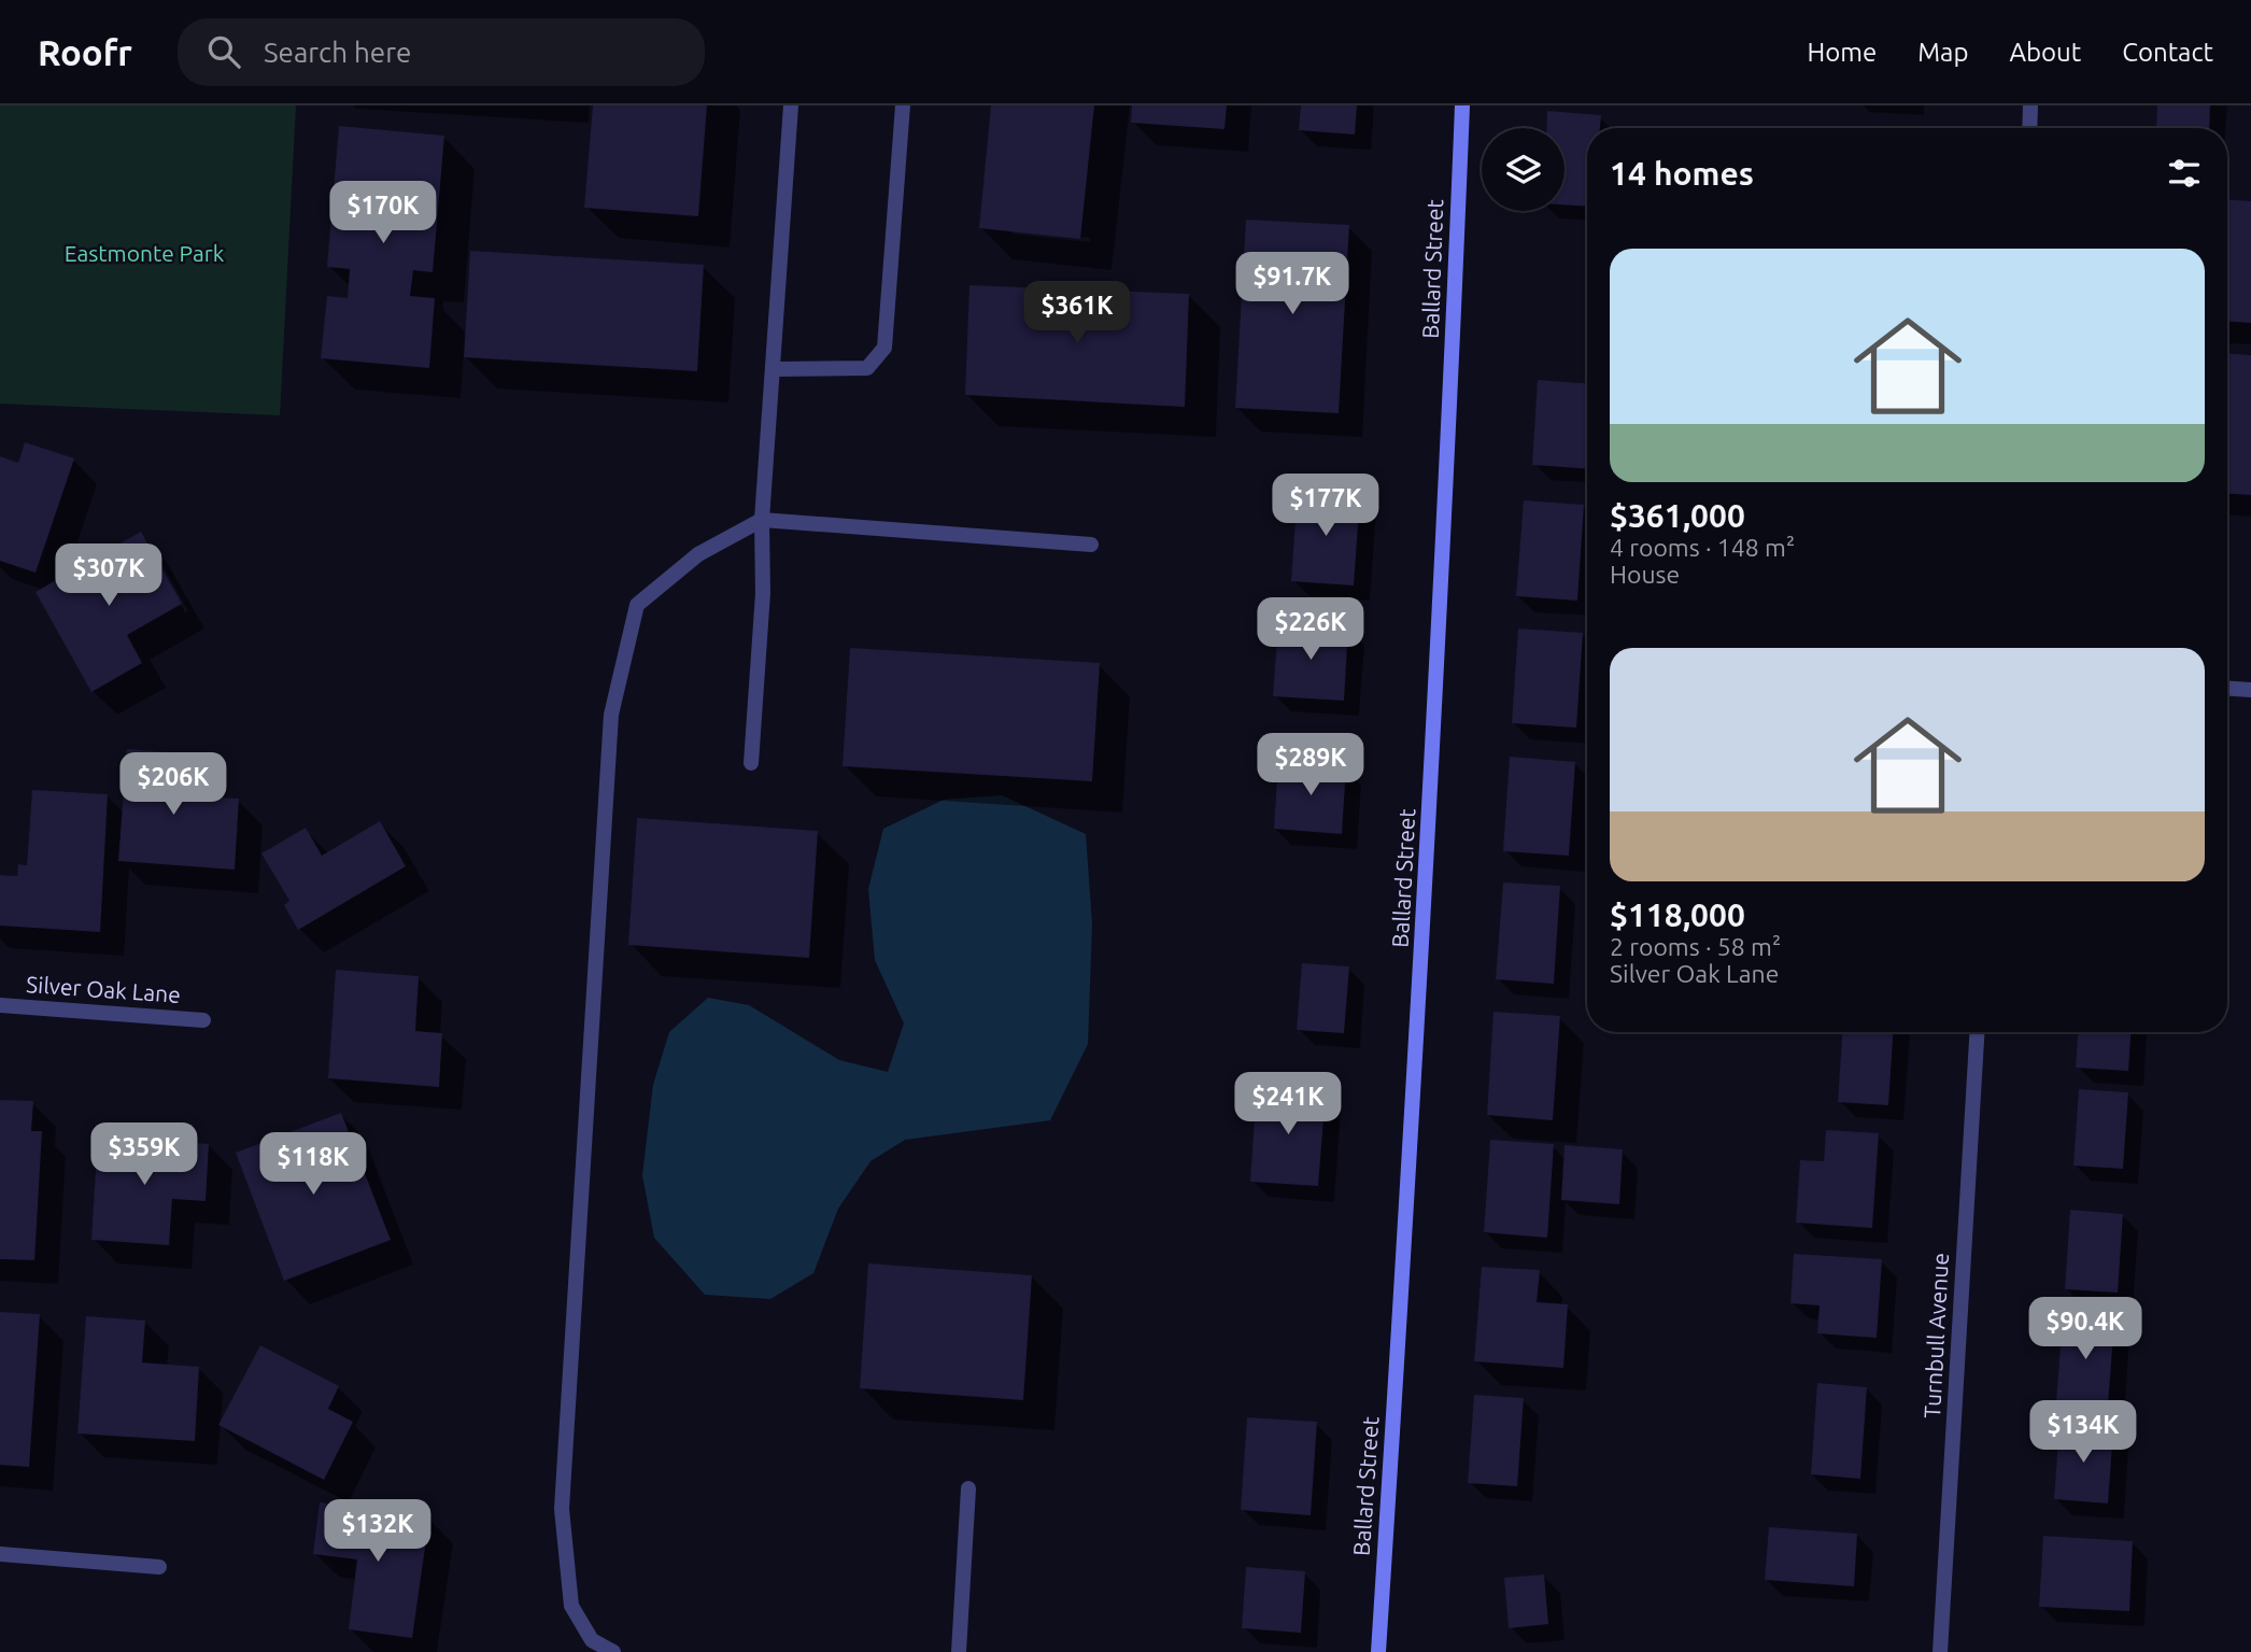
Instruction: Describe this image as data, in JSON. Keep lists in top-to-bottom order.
{
  "streets": {
    "street": ["Ballard Street", "Silver Oak Lane", "Turnbull Avenue"]
  },
  "parks": ["Eastmonte Park"],
  "page": {
    "header": "Roofr",
    "search": "Search here",
    "nav": [
      "Home",
      "Map",
      "About",
      "Contact"
    ],
    "heading": "14 homes",
    "price": [
      "$170K",
      "$91.7K",
      "$361K",
      "$177K",
      "$307K",
      "$226K",
      "$289K",
      "$206K",
      "$241K",
      "$359K",
      "$118K",
      "$90.4K",
      "$134K",
      "$132K"
    ],
    "list": [
      {
        "name": "$361,000",
        "note": "4 rooms · 148 m² · House"
      },
      {
        "name": "$118,000",
        "note": "2 rooms · 58 m² · Silver Oak Lane"
      }
    ]
  }
}
